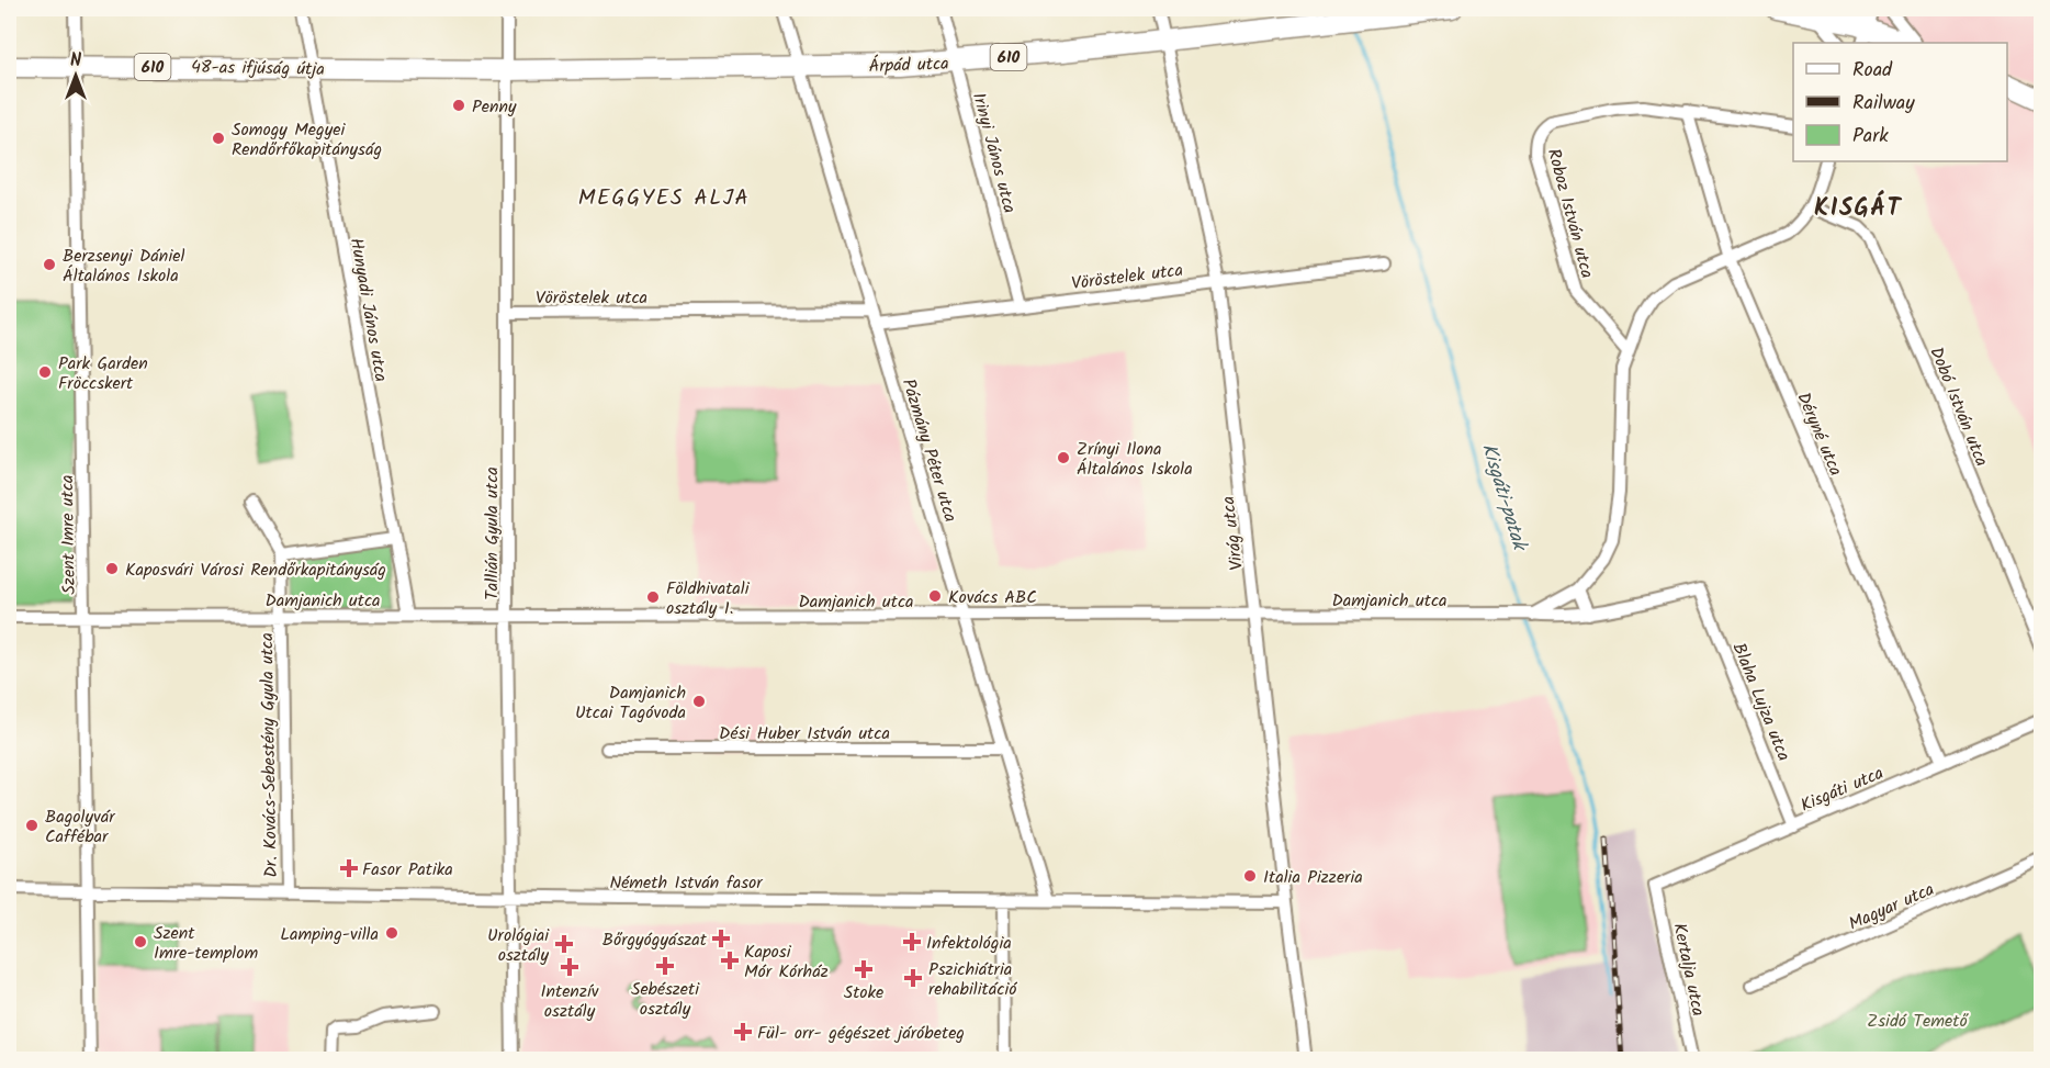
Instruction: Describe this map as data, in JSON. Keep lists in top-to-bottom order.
{
  "streets": {
    "main road": ["610", "Árpád utca", "48-as ifjúság útja"],
    "street": [
      "Irinyi János utca",
      "Roboz István utca",
      "Vöröstelek utca",
      "Hunyadi János utca",
      "Dobó István utca",
      "Déryné utca",
      "Pázmány Péter utca",
      "Tallián Gyula utca",
      "Virág utca",
      "Szent Imre utca",
      "Damjanich utca",
      "Blaha Lujza utca",
      "Dési Huber István utca",
      "Dr. Kovács-Sebestény Gyula utca",
      "Kisgáti utca",
      "Németh István fasor",
      "Magyar utca",
      "Kertalja utca"
    ]
  },
  "crossings": [
    ["Árpád utca", "48-as ifjúság útja"],
    ["Árpád utca", "Irinyi János utca"],
    ["Árpád utca", "Pázmány Péter utca"],
    ["Árpád utca", "Tallián Gyula utca"],
    ["Árpád utca", "Virág utca"],
    ["48-as ifjúság útja", "Hunyadi János utca"],
    ["48-as ifjúság útja", "Tallián Gyula utca"],
    ["48-as ifjúság útja", "Szent Imre utca"],
    ["Irinyi János utca", "Vöröstelek utca"],
    ["Roboz István utca", "Déryné utca"],
    ["Vöröstelek utca", "Pázmány Péter utca"],
    ["Vöröstelek utca", "Tallián Gyula utca"],
    ["Vöröstelek utca", "Virág utca"],
    ["Hunyadi János utca", "Damjanich utca"],
    ["Déryné utca", "Kisgáti utca"],
    ["Pázmány Péter utca", "Damjanich utca"],
    ["Pázmány Péter utca", "Dési Huber István utca"],
    ["Pázmány Péter utca", "Németh István fasor"],
    ["Tallián Gyula utca", "Damjanich utca"],
    ["Tallián Gyula utca", "Németh István fasor"],
    ["Virág utca", "Damjanich utca"],
    ["Virág utca", "Németh István fasor"],
    ["Szent Imre utca", "Damjanich utca"],
    ["Szent Imre utca", "Németh István fasor"],
    ["Damjanich utca", "Blaha Lujza utca"],
    ["Damjanich utca", "Dr. Kovács-Sebestény Gyula utca"],
    ["Blaha Lujza utca", "Kisgáti utca"],
    ["Dr. Kovács-Sebestény Gyula utca", "Németh István fasor"],
    ["Kisgáti utca", "Kertalja utca"]
  ],
  "districts": ["MEGGYES ALJA", "KISGÁT"],
  "water": ["Kisgáti-patak"],
  "parks": ["Zsidó Temető"],
  "places": {
    "other": [
      "Penny",
      "Somogy Megyei Rendőrfőkapitányság",
      "Berzsenyi Dániel Általános Iskola",
      "Park Garden Fröccskert",
      "Zrínyi Ilona Általános Iskola",
      "Kaposvári Városi Rendőrkapitányság",
      "Kovács ABC",
      "Földhivatali osztály 1.",
      "Damjanich Utcai Tagóvoda",
      "Bagolyvár Caffébar",
      "Italia Pizzeria",
      "Lamping-villa",
      "Szent Imre-templom"
    ],
    "health": [
      "Fasor Patika",
      "Bőrgyógyászat",
      "Infektológia",
      "Urológiai osztály",
      "Kaposi Mór Kórház",
      "Sebészeti osztály",
      "Intenzív osztály",
      "Stoke",
      "Pszichiátria rehabilitáció",
      "Fül- orr- gégészet járóbeteg"
    ]
  },
  "legend": ["Road", "Railway", "Park"],
  "north": "top"
}
